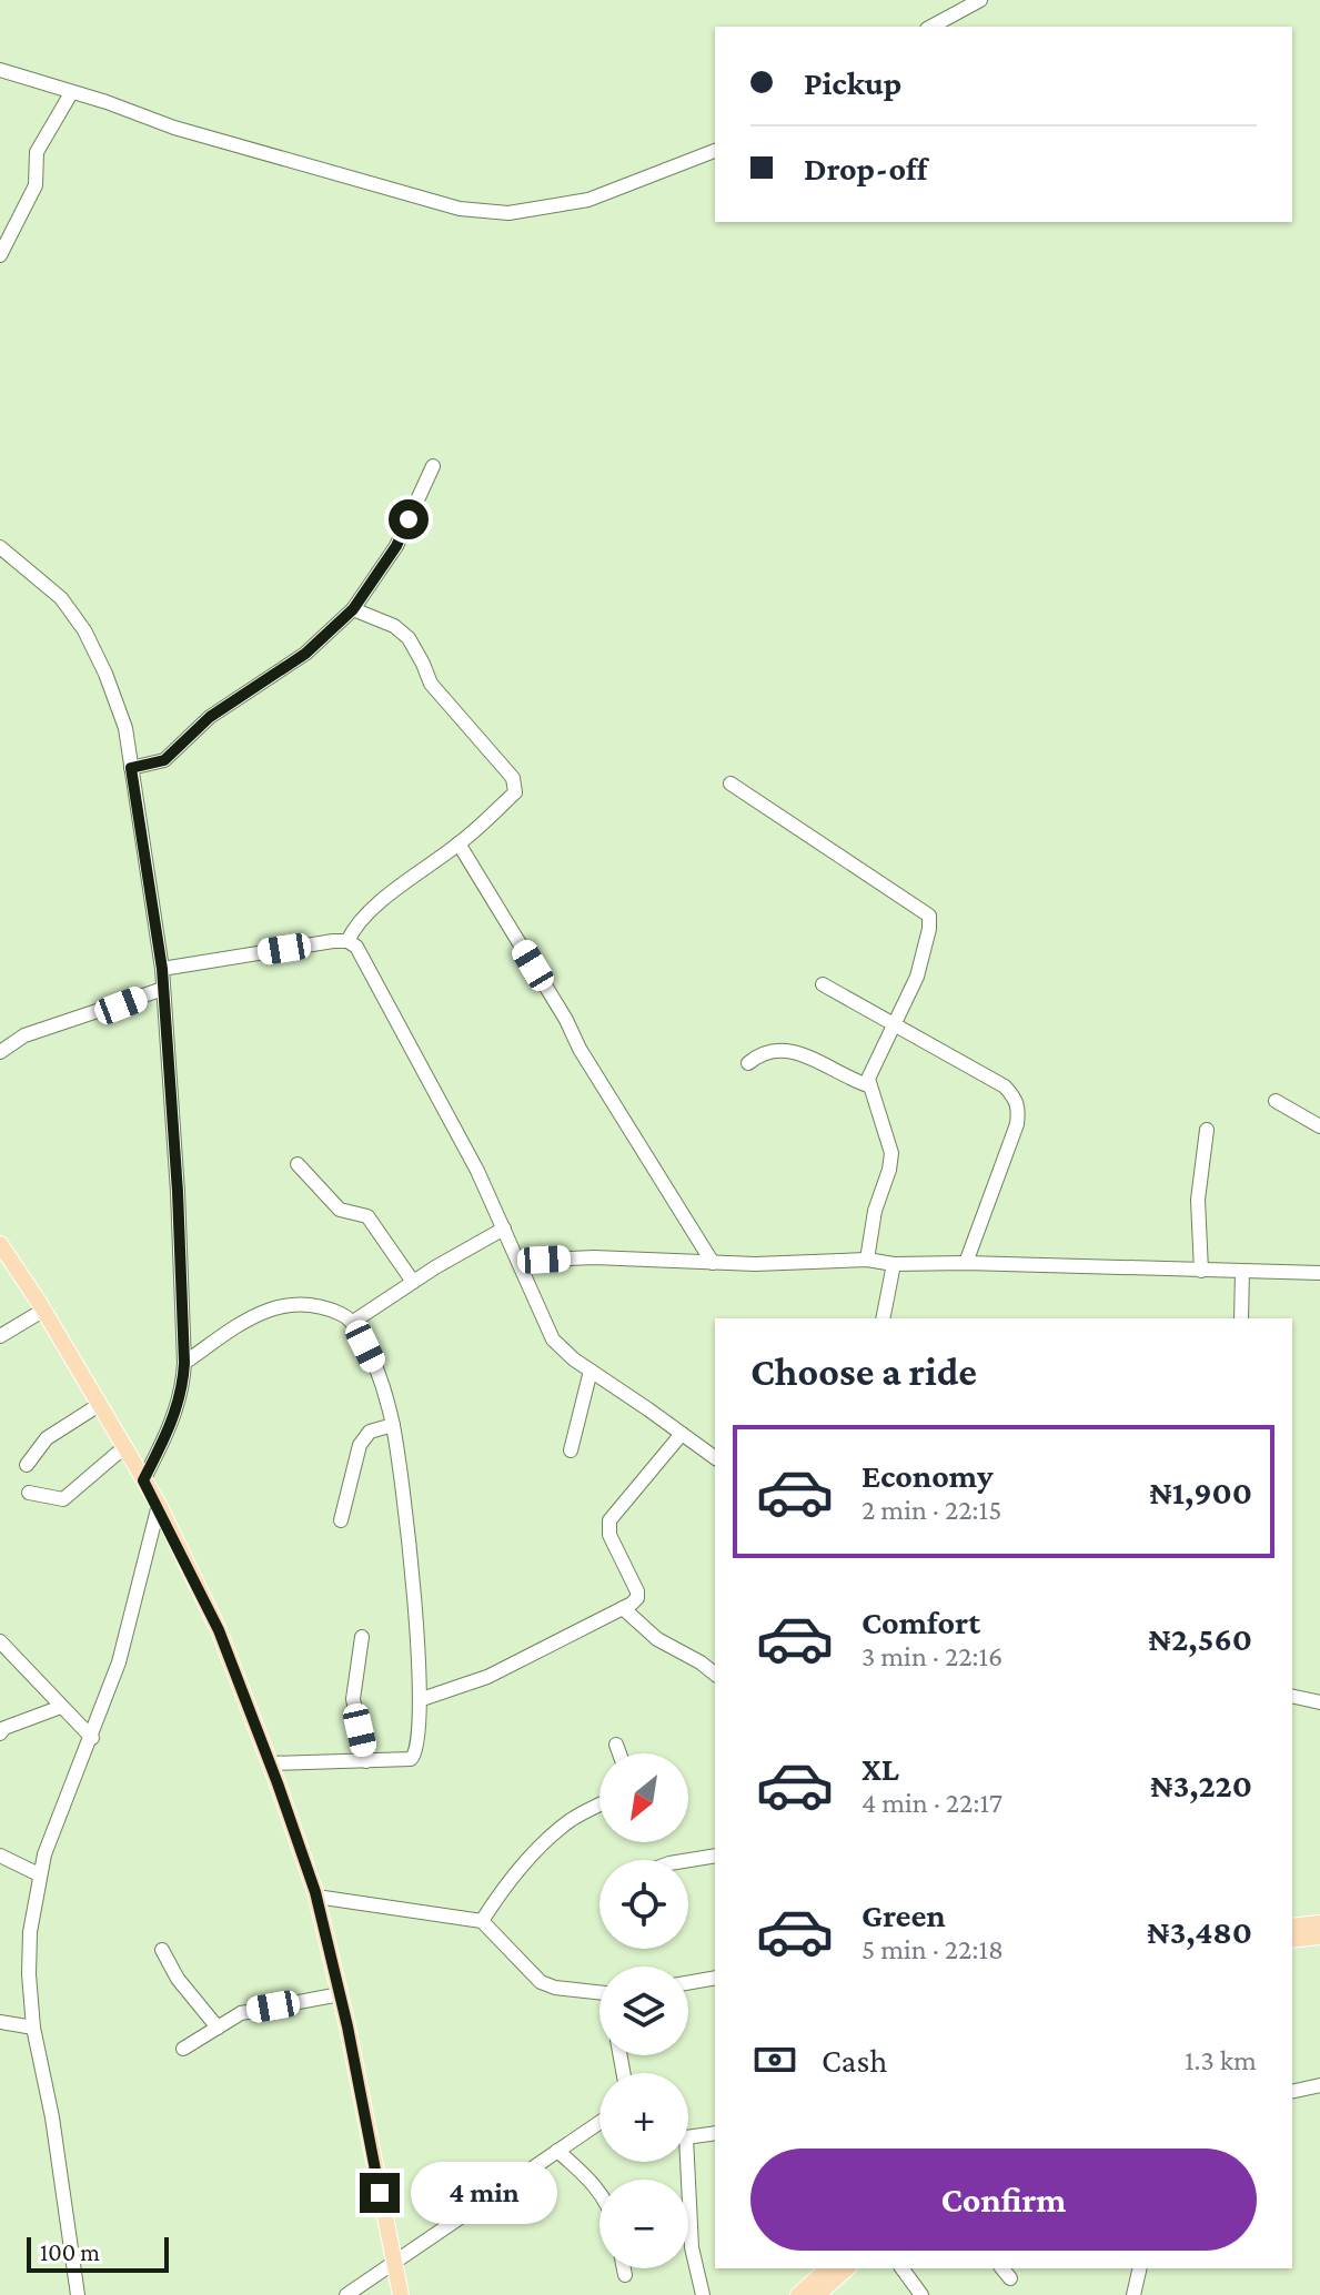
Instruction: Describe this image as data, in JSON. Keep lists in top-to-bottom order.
{
  "scale_bar": "100 m",
  "north": "bottom left",
  "page": {
    "banner": ["Pickup", "Drop-off"],
    "heading": "Choose a ride",
    "list": [
      {
        "name": "Economy",
        "note": "2 min · 22:15",
        "value": "₦1,900"
      },
      {
        "name": "Comfort",
        "note": "3 min · 22:16",
        "value": "₦2,560"
      },
      {
        "name": "XL",
        "note": "4 min · 22:17",
        "value": "₦3,220"
      },
      {
        "name": "Green",
        "note": "5 min · 22:18",
        "value": "₦3,480"
      }
    ],
    "map_buttons": ["+", "−"],
    "pay": ["Cash", "1.3 km"],
    "buttons": "Confirm",
    "bubble": "4 min",
    "scale": "100 m"
  }
}
